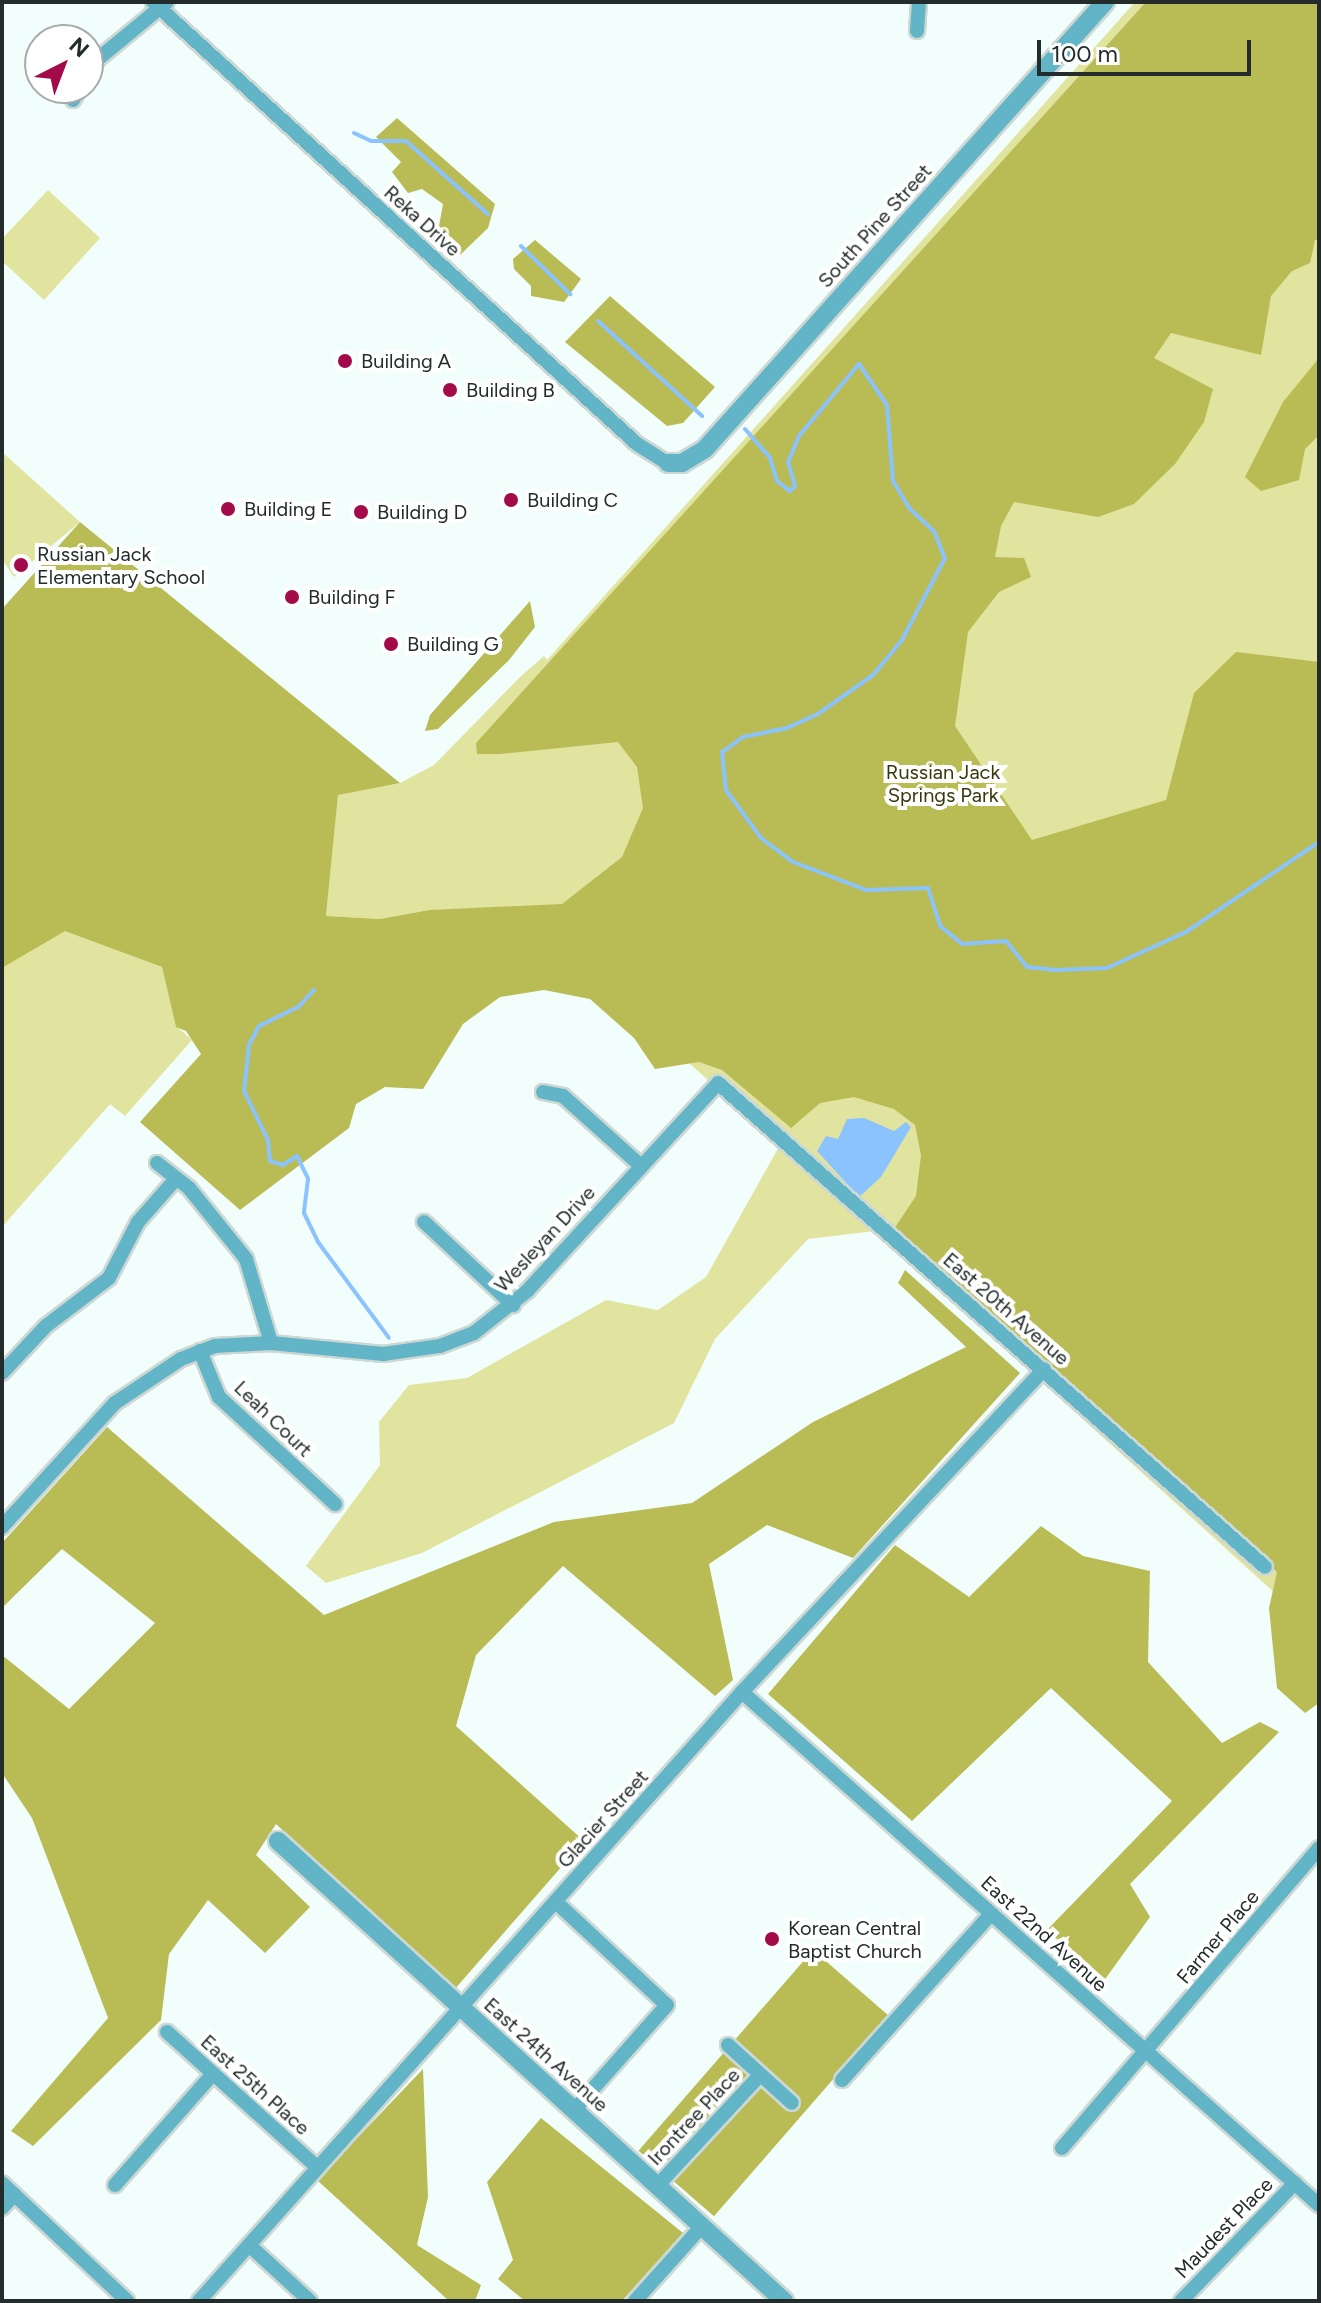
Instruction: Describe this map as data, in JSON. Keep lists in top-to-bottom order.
{
  "streets": {
    "street": [
      "Reka Drive",
      "South Pine Street",
      "Wesleyan Drive",
      "East 20th Avenue",
      "Leah Court",
      "Glacier Street",
      "East 22nd Avenue",
      "Farmer Place",
      "East 24th Avenue",
      "East 25th Place",
      "Irontree Place",
      "Maudest Place"
    ]
  },
  "crossings": [
    ["Reka Drive", "South Pine Street"],
    ["Wesleyan Drive", "East 20th Avenue"],
    ["Wesleyan Drive", "Leah Court"],
    ["East 20th Avenue", "Glacier Street"],
    ["Glacier Street", "East 22nd Avenue"],
    ["Glacier Street", "East 24th Avenue"],
    ["Glacier Street", "East 25th Place"],
    ["East 22nd Avenue", "Farmer Place"],
    ["East 22nd Avenue", "Maudest Place"],
    ["East 24th Avenue", "Irontree Place"]
  ],
  "parks": ["Russian Jack Springs Park"],
  "places": [
    "Building A",
    "Building B",
    "Building C",
    "Building E",
    "Building D",
    "Russian Jack Elementary School",
    "Building F",
    "Building G",
    "Korean Central Baptist Church"
  ],
  "scale_bar": "100 m",
  "north": "top right"
}
